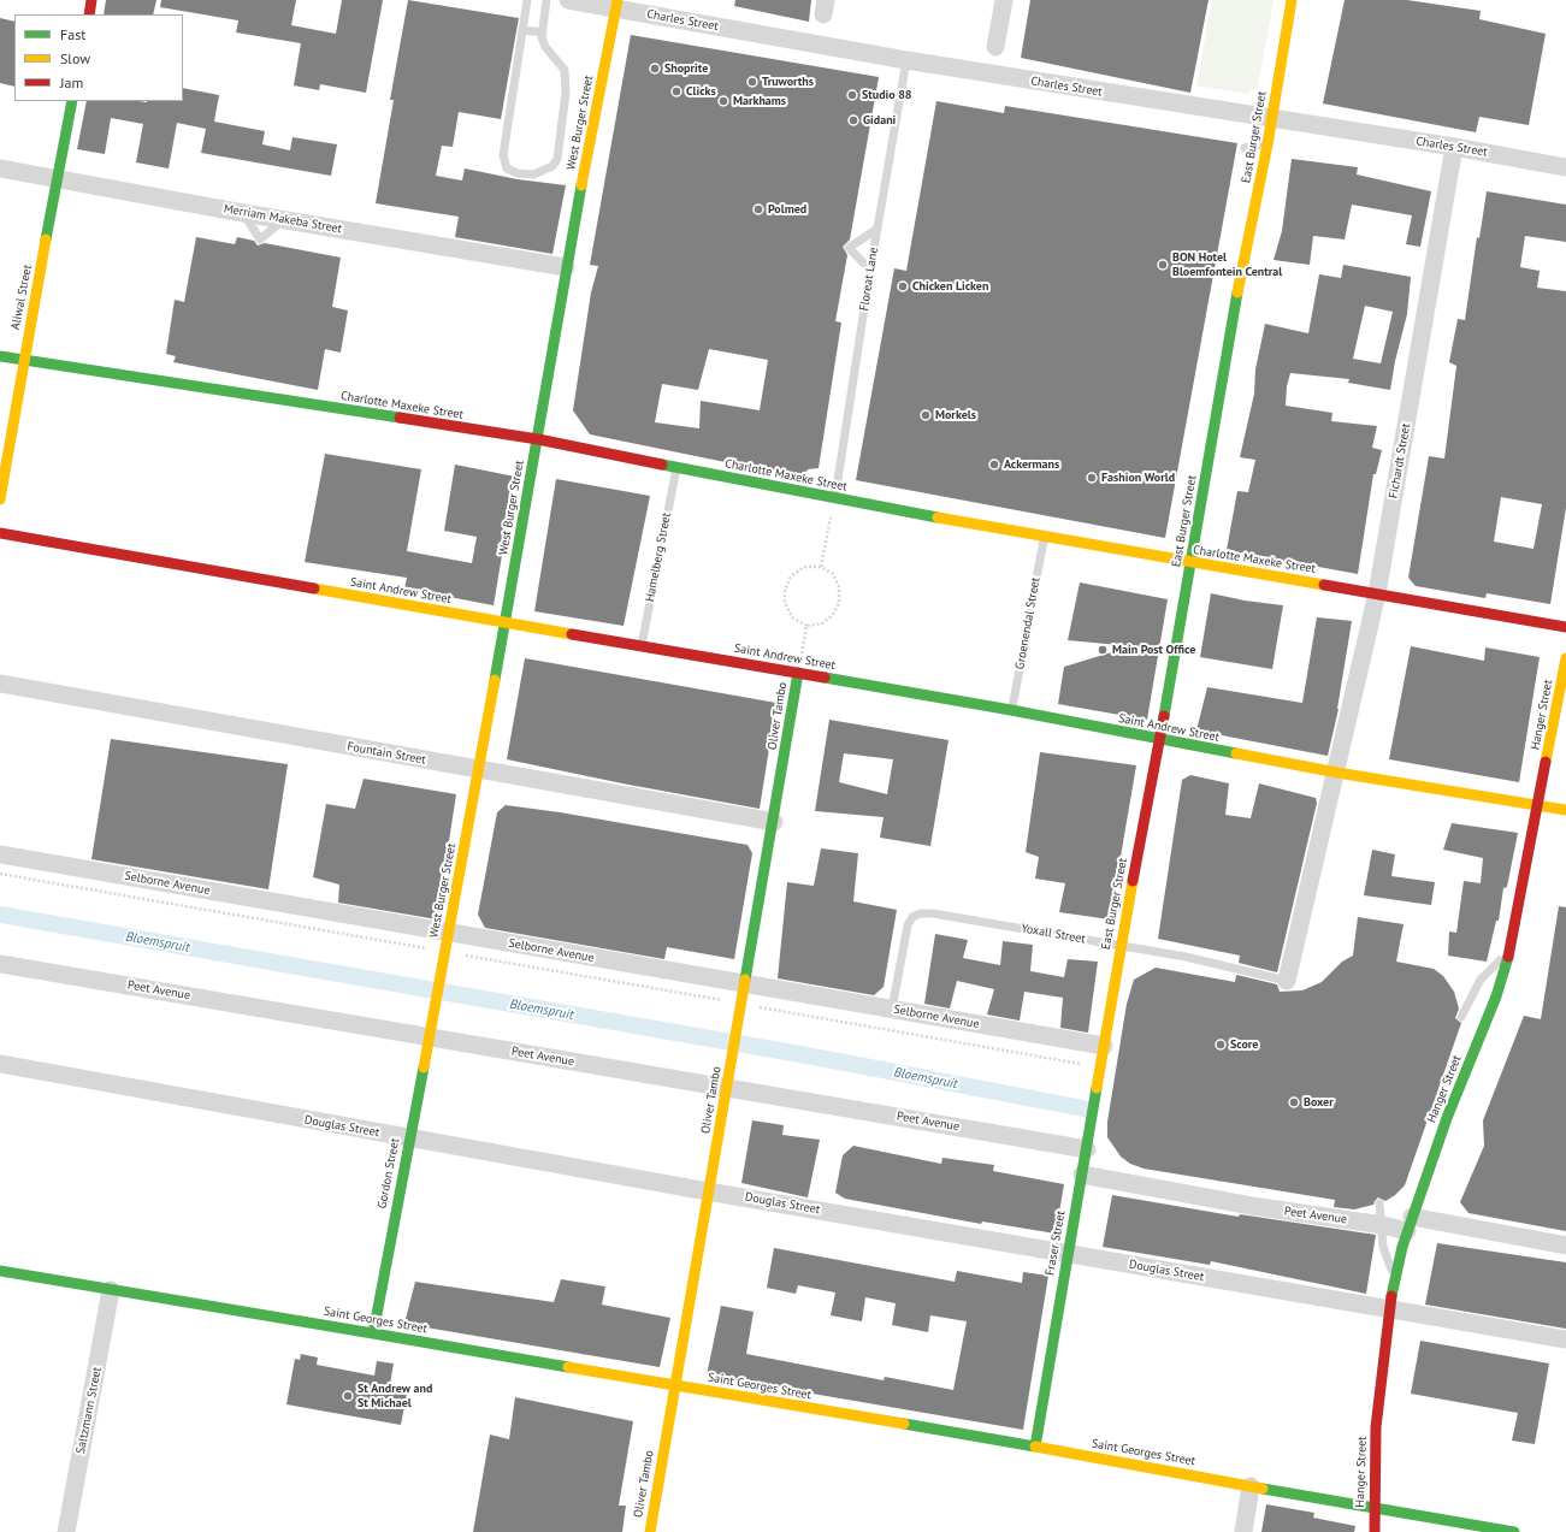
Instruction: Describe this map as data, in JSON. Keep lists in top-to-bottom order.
{
  "streets": {
    "street": [
      "Charles Street",
      "West Burger Street",
      "East Burger Street",
      "Merriam Makeba Street",
      "Aliwal Street",
      "Charlotte Maxeke Street",
      "Fichardt Street",
      "Saint Andrew Street",
      "Hanger Street",
      "Oliver Tambo",
      "Fountain Street",
      "Selborne Avenue",
      "Peet Avenue",
      "Douglas Street",
      "Gordon Street",
      "Fraser Street",
      "Saint Georges Street",
      "Saltzmann Street"
    ],
    "lane": [
      "Floreat Lane",
      "Hamelberg Street",
      "Groenendal Street",
      "Yoxall Street"
    ]
  },
  "crossings": [
    ["Charles Street", "West Burger Street"],
    ["Charles Street", "East Burger Street"],
    ["Charles Street", "Floreat Lane"],
    ["Charles Street", "Fichardt Street"],
    ["West Burger Street", "Merriam Makeba Street"],
    ["West Burger Street", "Charlotte Maxeke Street"],
    ["West Burger Street", "Saint Andrew Street"],
    ["West Burger Street", "Fountain Street"],
    ["West Burger Street", "Selborne Avenue"],
    ["West Burger Street", "Peet Avenue"],
    ["West Burger Street", "Gordon Street"],
    ["East Burger Street", "Charlotte Maxeke Street"],
    ["East Burger Street", "Saint Andrew Street"],
    ["East Burger Street", "Selborne Avenue"],
    ["East Burger Street", "Yoxall Street"],
    ["East Burger Street", "Fraser Street"],
    ["Merriam Makeba Street", "Aliwal Street"],
    ["Floreat Lane", "Charlotte Maxeke Street"],
    ["Aliwal Street", "Charlotte Maxeke Street"],
    ["Charlotte Maxeke Street", "Fichardt Street"],
    ["Charlotte Maxeke Street", "Hamelberg Street"],
    ["Charlotte Maxeke Street", "Groenendal Street"],
    ["Fichardt Street", "Saint Andrew Street"],
    ["Fichardt Street", "Yoxall Street"],
    ["Hamelberg Street", "Saint Andrew Street"],
    ["Saint Andrew Street", "Groenendal Street"],
    ["Saint Andrew Street", "Hanger Street"],
    ["Saint Andrew Street", "Oliver Tambo"],
    ["Hanger Street", "Peet Avenue"],
    ["Hanger Street", "Douglas Street"],
    ["Hanger Street", "Saint Georges Street"],
    ["Oliver Tambo", "Fountain Street"],
    ["Oliver Tambo", "Selborne Avenue"],
    ["Oliver Tambo", "Peet Avenue"],
    ["Oliver Tambo", "Douglas Street"],
    ["Oliver Tambo", "Saint Georges Street"],
    ["Selborne Avenue", "Yoxall Street"],
    ["Selborne Avenue", "Fraser Street"],
    ["Peet Avenue", "Gordon Street"],
    ["Peet Avenue", "Fraser Street"],
    ["Douglas Street", "Gordon Street"],
    ["Douglas Street", "Fraser Street"],
    ["Gordon Street", "Saint Georges Street"],
    ["Fraser Street", "Saint Georges Street"],
    ["Saint Georges Street", "Saltzmann Street"]
  ],
  "water": ["Bloemspruit"],
  "places": [
    "Shoprite",
    "Truworths",
    "Clicks",
    "Studio 88",
    "Markhams",
    "Gidani",
    "Polmed",
    "BON Hotel Bloemfontein Central",
    "Chicken Licken",
    "Morkels",
    "Ackermans",
    "Fashion World",
    "Main Post Office",
    "Score",
    "Boxer",
    "St Andrew and St Michael"
  ],
  "legend": ["Fast", "Slow", "Jam"]
}
